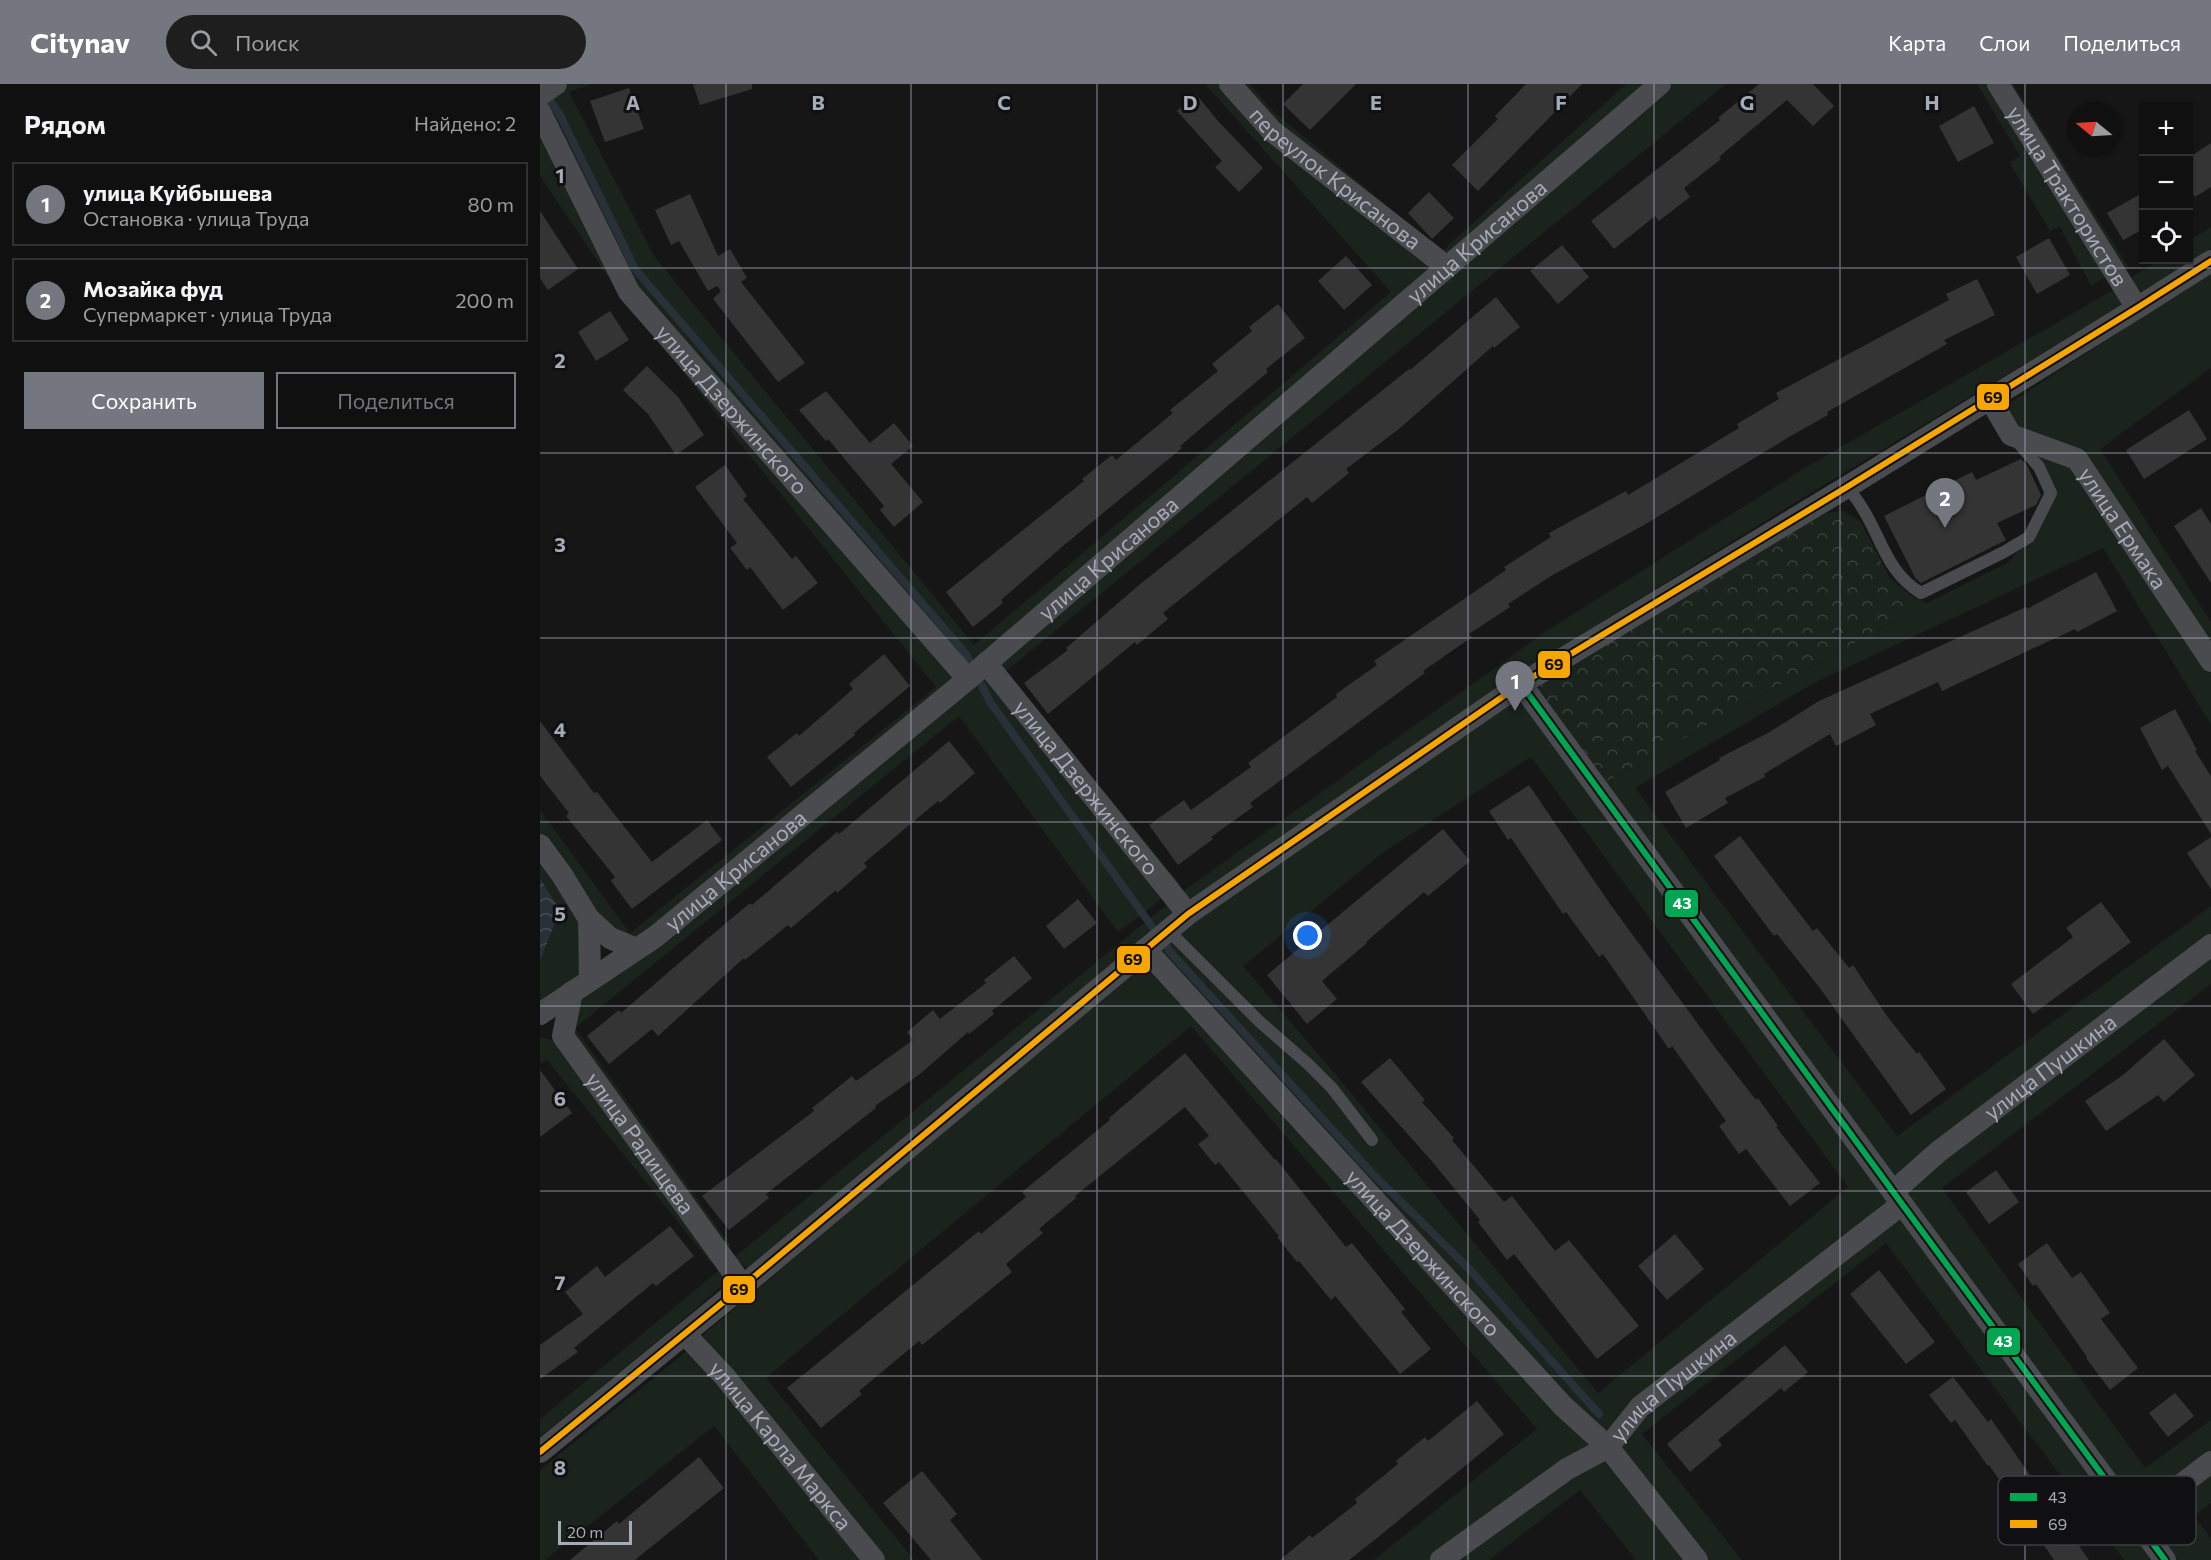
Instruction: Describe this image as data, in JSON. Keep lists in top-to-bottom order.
{
  "streets": {
    "street": [
      "переулок Крисанова",
      "улица Трактористов",
      "улица Крисанова",
      "улица Дзержинского",
      "улица Ермака",
      "улица Пушкина",
      "улица Радищева",
      "улица Карла Маркса"
    ]
  },
  "crossings": [
    ["переулок Крисанова", "улица Крисанова"],
    ["улица Крисанова", "улица Дзержинского"],
    ["улица Дзержинского", "улица Пушкина"]
  ],
  "lines": ["transit line 69", "transit line 43"],
  "legend": ["43", "69"],
  "scale_bar": "20 m",
  "north": "left",
  "page": {
    "header": "Citynav",
    "search": "Поиск",
    "nav": ["Карта", "Слои", "Поделиться"],
    "heading": ["Рядом", "Найдено: 2"],
    "map_buttons": ["+", "−"],
    "list": [
      {
        "mark": "1",
        "name": "улица Куйбышева",
        "note": "Остановка · улица Труда",
        "value": "80 m"
      },
      {
        "mark": "2",
        "name": "Мозайка фуд",
        "note": "Супермаркет · улица Труда",
        "value": "200 m"
      }
    ],
    "buttons": ["Сохранить", "Поделиться"],
    "pins": ["2", "1"],
    "scale": "20 m"
  },
  "grid": {
    "columns": [
      "A",
      "B",
      "C",
      "D",
      "E",
      "F",
      "G",
      "H"
    ],
    "rows": [
      "1",
      "2",
      "3",
      "4",
      "5",
      "6",
      "7",
      "8"
    ]
  }
}
